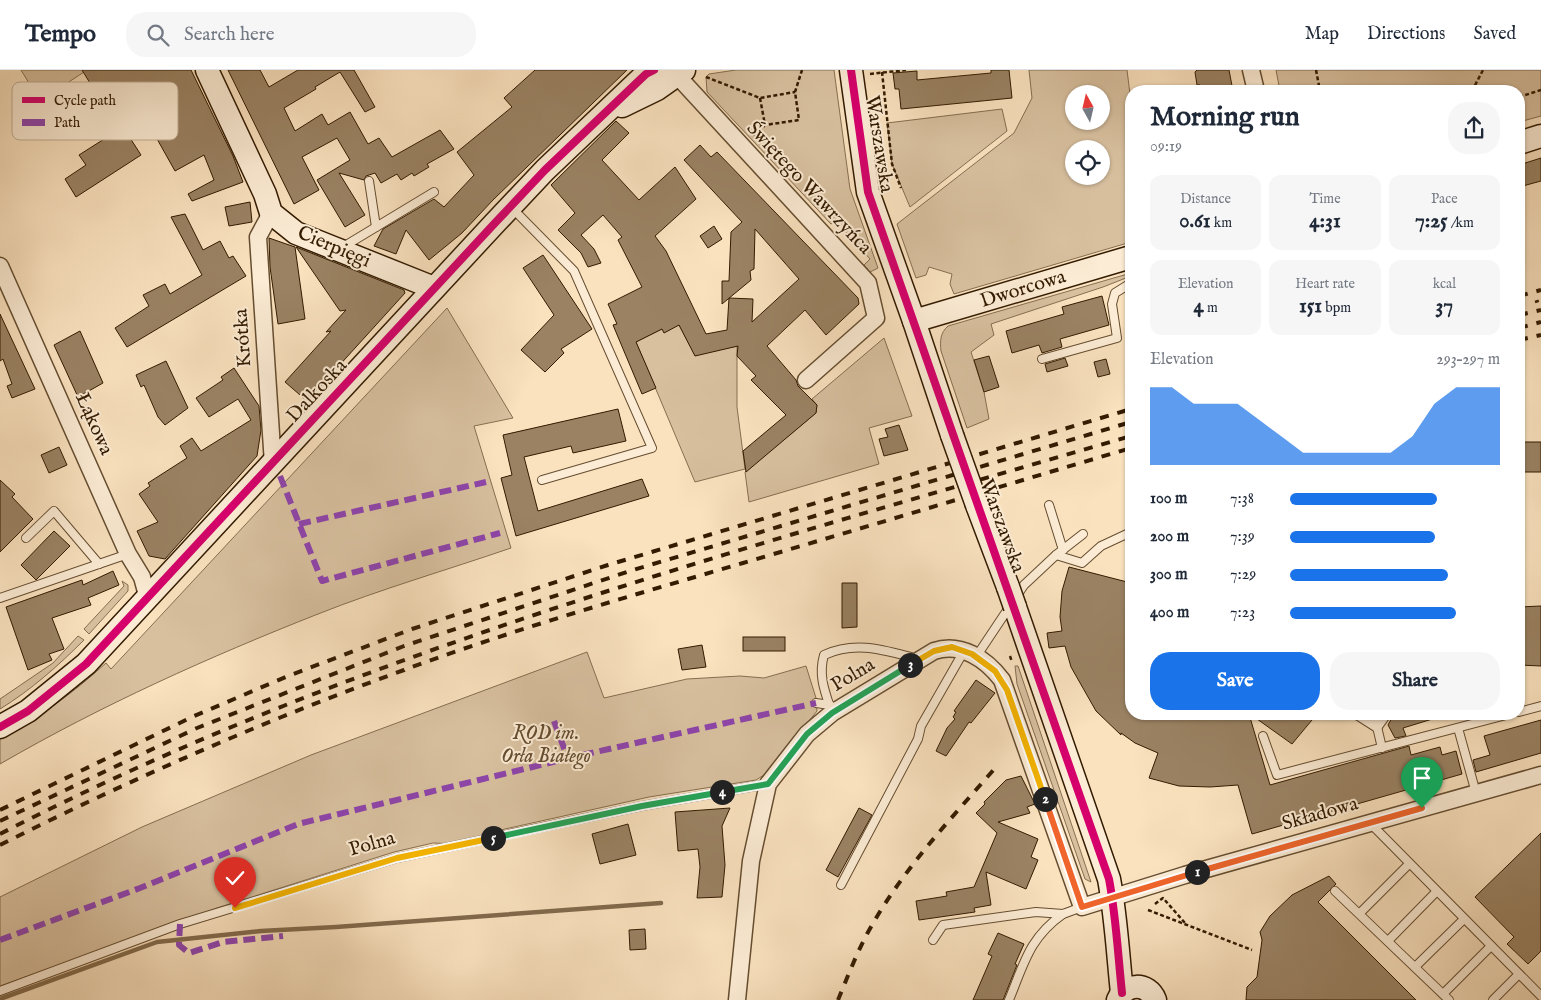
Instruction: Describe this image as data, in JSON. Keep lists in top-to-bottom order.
{
  "streets": {
    "street": [
      "Warszawska",
      "Świętego Wawrzyńca",
      "Cierpięgi",
      "Dworcowa",
      "Krótka",
      "Dalkoska",
      "Łąkowa",
      "Polna",
      "Składowa"
    ]
  },
  "crossings": [
    ["Warszawska", "Dworcowa"],
    ["Warszawska", "Składowa"],
    ["Cierpięgi", "Krótka"],
    ["Cierpięgi", "Dalkoska"],
    ["Krótka", "Dalkoska"],
    ["Dalkoska", "Łąkowa"]
  ],
  "parks": ["ROD im. Orła Białego"],
  "legend": ["Cycle path", "Path"],
  "north": "top",
  "page": {
    "header": "Tempo",
    "search": "Search here",
    "nav": ["Map", "Directions", "Saved"],
    "heading": ["Morning run", "09:19"],
    "stats": [
      ["Distance", "0.61 km"],
      ["Time", "4:31"],
      ["Pace", "7:25 /km"],
      ["Elevation", "4 m"],
      ["Heart rate", "151 bpm"],
      ["kcal", "37"]
    ],
    "chart": ["Elevation", "293–297 m"],
    "list": [
      {
        "name": "100 m",
        "note": "7:38"
      },
      {
        "name": "200 m",
        "note": "7:39"
      },
      {
        "name": "300 m",
        "note": "7:29"
      },
      {
        "name": "400 m",
        "note": "7:23"
      }
    ],
    "buttons": ["Save", "Share"],
    "pins": [
      "3",
      "4",
      "2",
      "5",
      "1"
    ]
  }
}
